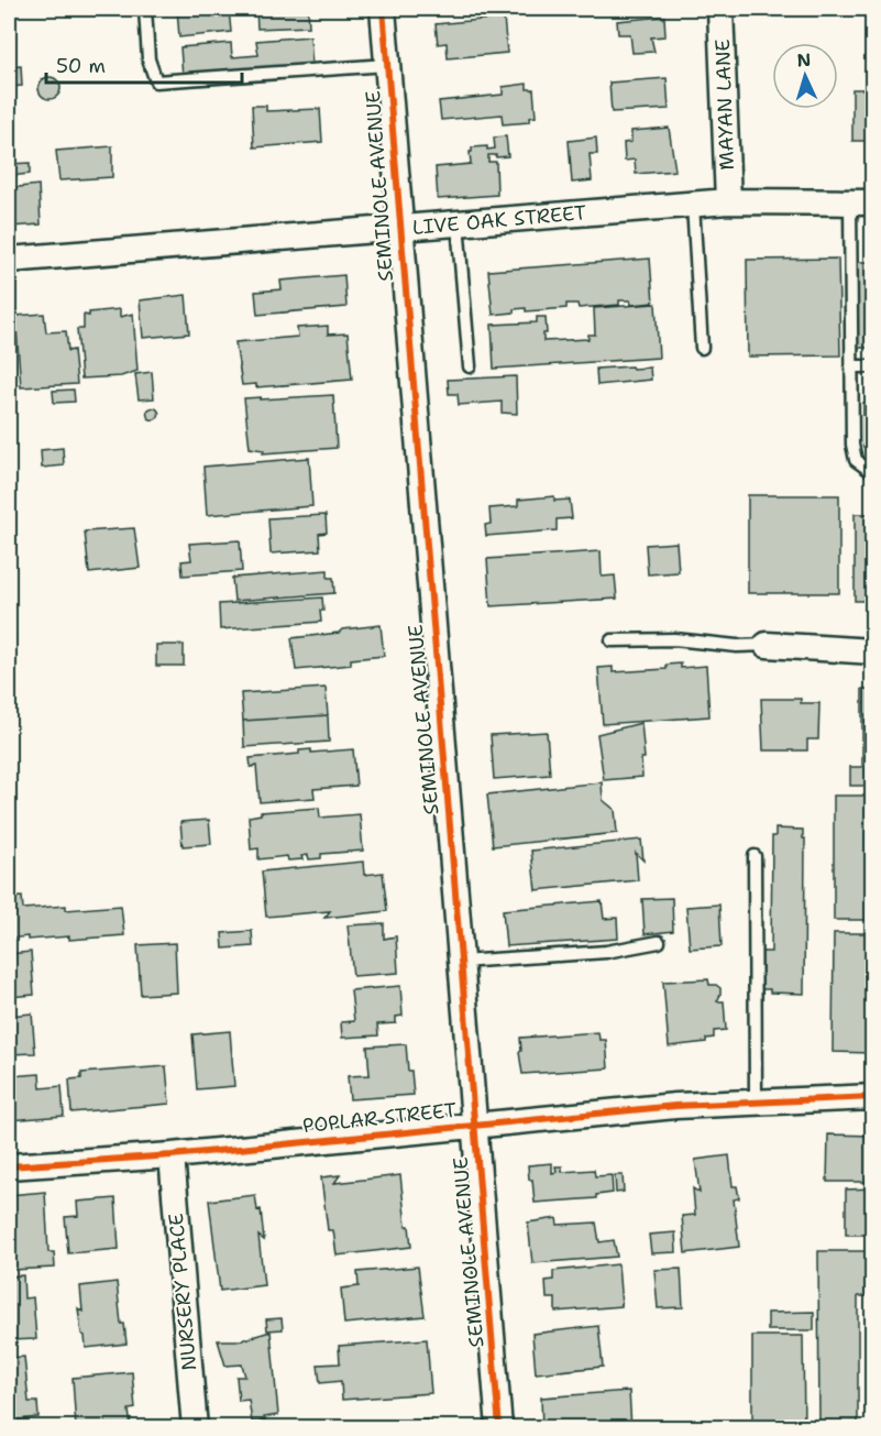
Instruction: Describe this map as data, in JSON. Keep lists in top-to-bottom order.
{
  "streets": {
    "street": [
      "MAYAN LANE",
      "SEMINOLE AVENUE",
      "LIVE OAK STREET",
      "POPLAR STREET",
      "NURSERY PLACE"
    ]
  },
  "crossings": [
    ["MAYAN LANE", "LIVE OAK STREET"],
    ["SEMINOLE AVENUE", "LIVE OAK STREET"],
    ["SEMINOLE AVENUE", "POPLAR STREET"],
    ["POPLAR STREET", "NURSERY PLACE"]
  ],
  "scale_bar": "50 m",
  "north": "top"
}
